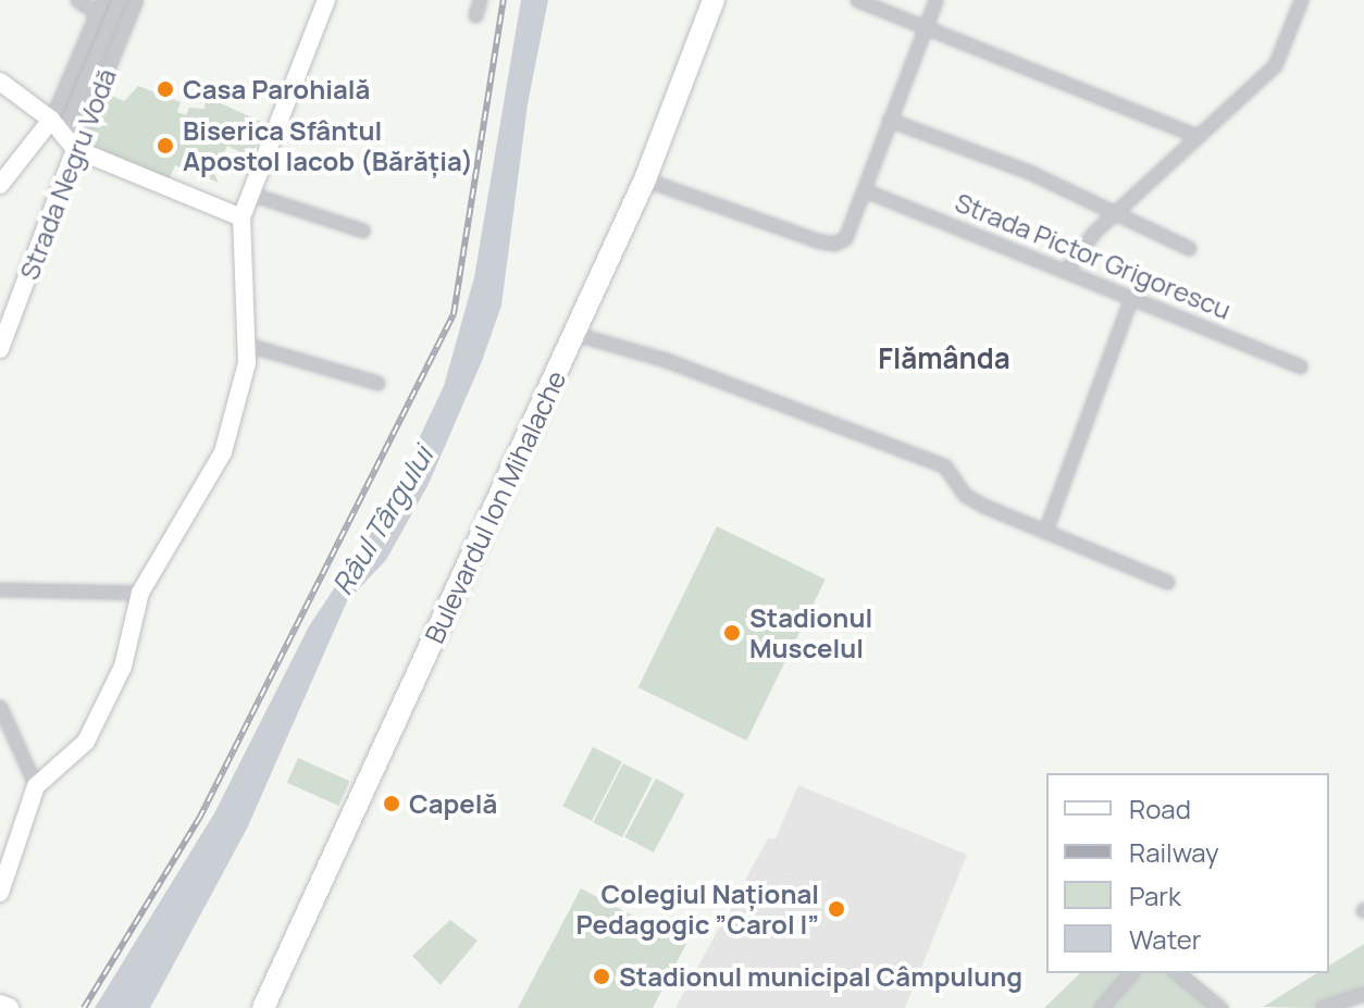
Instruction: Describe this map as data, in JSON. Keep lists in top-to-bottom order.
{
  "streets": {
    "highway": ["Bulevardul Ion Mihalache"],
    "main road": ["Strada Negru Vodă"],
    "street": ["Strada Pictor Grigorescu"]
  },
  "districts": ["Flămânda"],
  "water": ["Râul Târgului"],
  "places": [
    "Casa Parohială",
    "Biserica Sfântul Apostol Iacob (Bărăția)",
    "Stadionul Muscelul",
    "Capelă",
    "Colegiul Național Pedagogic ”Carol I”",
    "Stadionul municipal Câmpulung"
  ],
  "legend": [
    "Road",
    "Railway",
    "Park",
    "Water"
  ]
}
